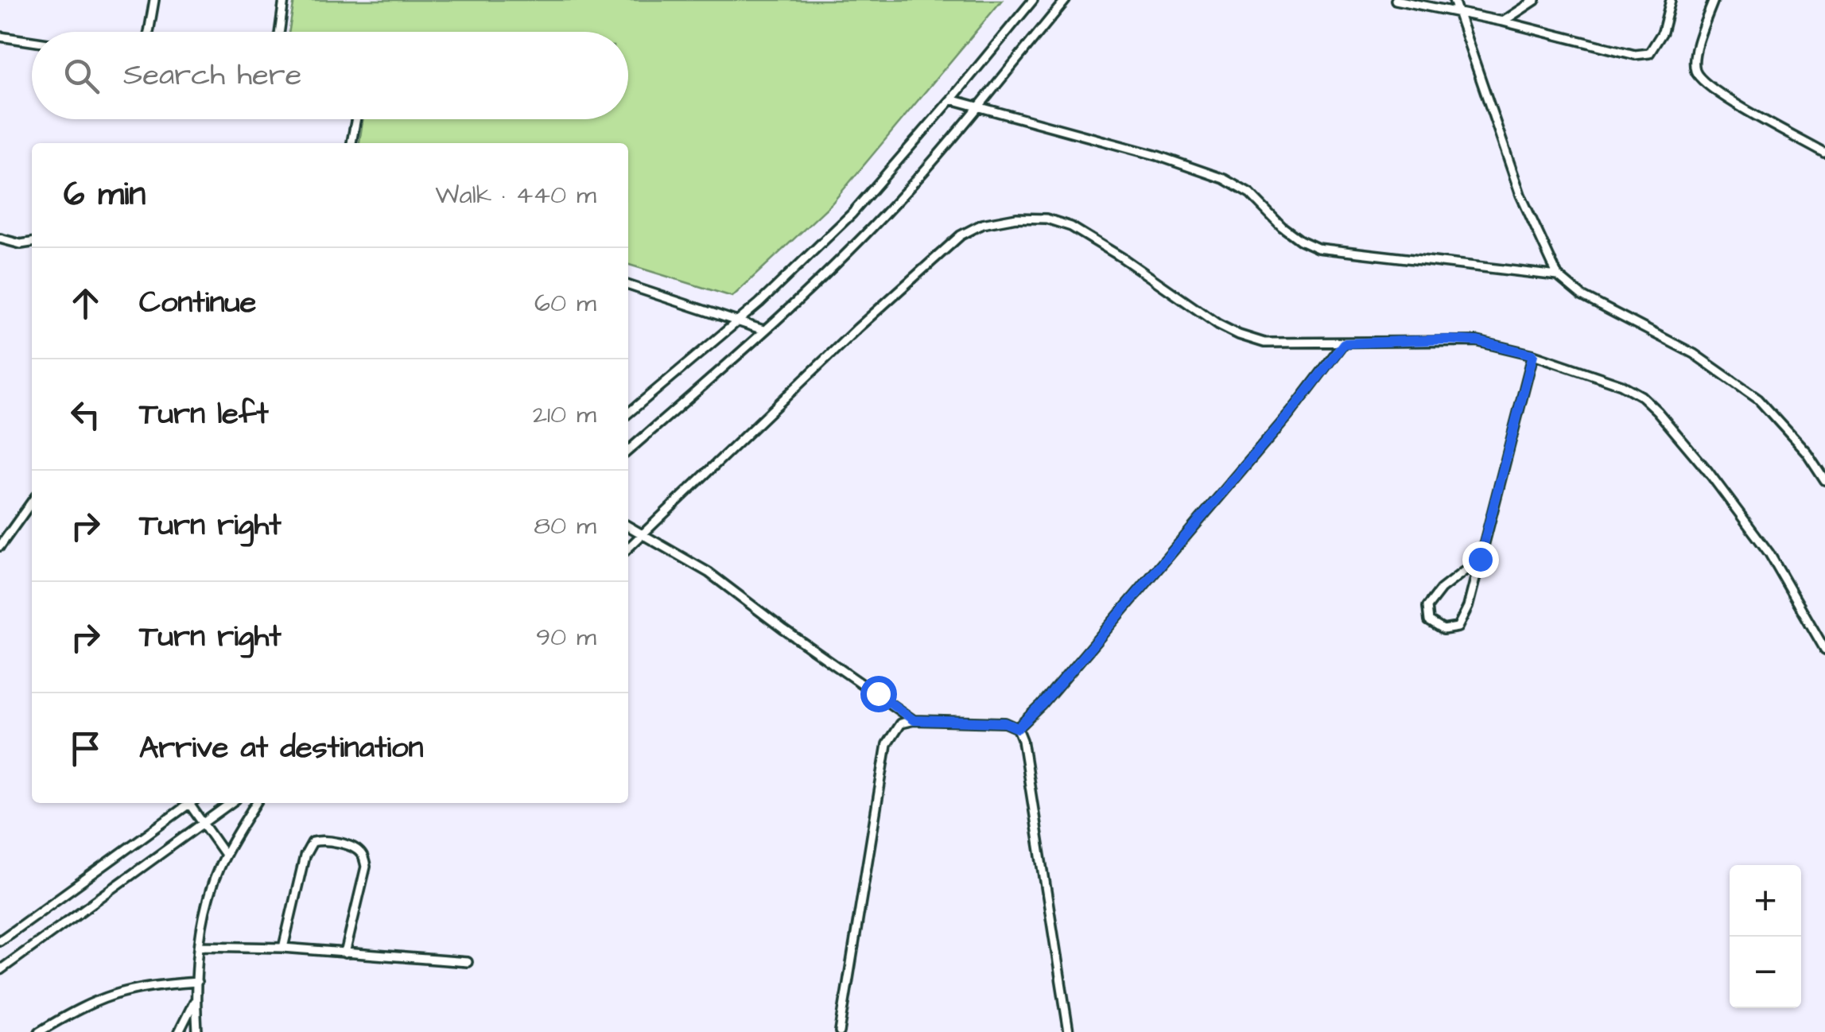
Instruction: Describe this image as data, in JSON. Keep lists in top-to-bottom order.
{
  "page": {
    "search": "Search here",
    "heading": ["6 min", "Walk · 440 m"],
    "list": [
      ["Continue", "60 m"],
      ["Turn left", "210 m"],
      ["Turn right", "80 m"],
      ["Turn right", "90 m"],
      "Arrive at destination"
    ],
    "map_buttons": ["+", "−"]
  }
}
